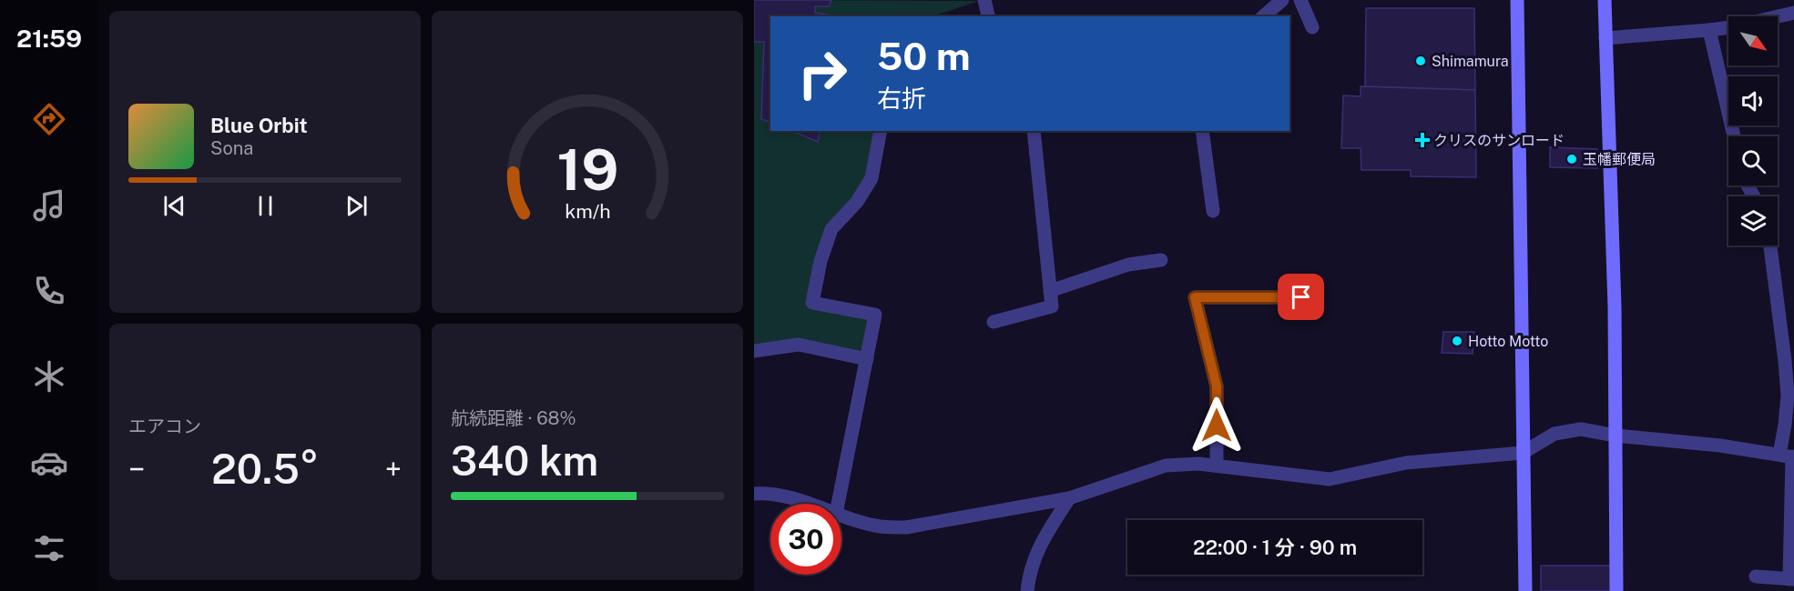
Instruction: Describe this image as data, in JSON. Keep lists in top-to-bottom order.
{
  "places": {
    "other": ["Shimamura", "玉幡郵便局", "Hotto Motto"],
    "health": ["クリスのサンロード"]
  },
  "north": "bottom right",
  "page": {
    "tabs": "21:59",
    "turn": ["50 m", "右折"],
    "song": ["Blue Orbit", "Sona"],
    "tile": [
      "エアコン",
      ["航続距離 · 68%", "340 km"]
    ],
    "heat": ["−", "20.5°", "+"],
    "limit": "30",
    "trip": "22:00 · 1 分 · 90 m",
    "gauge": ["19", "km/h"]
  }
}
